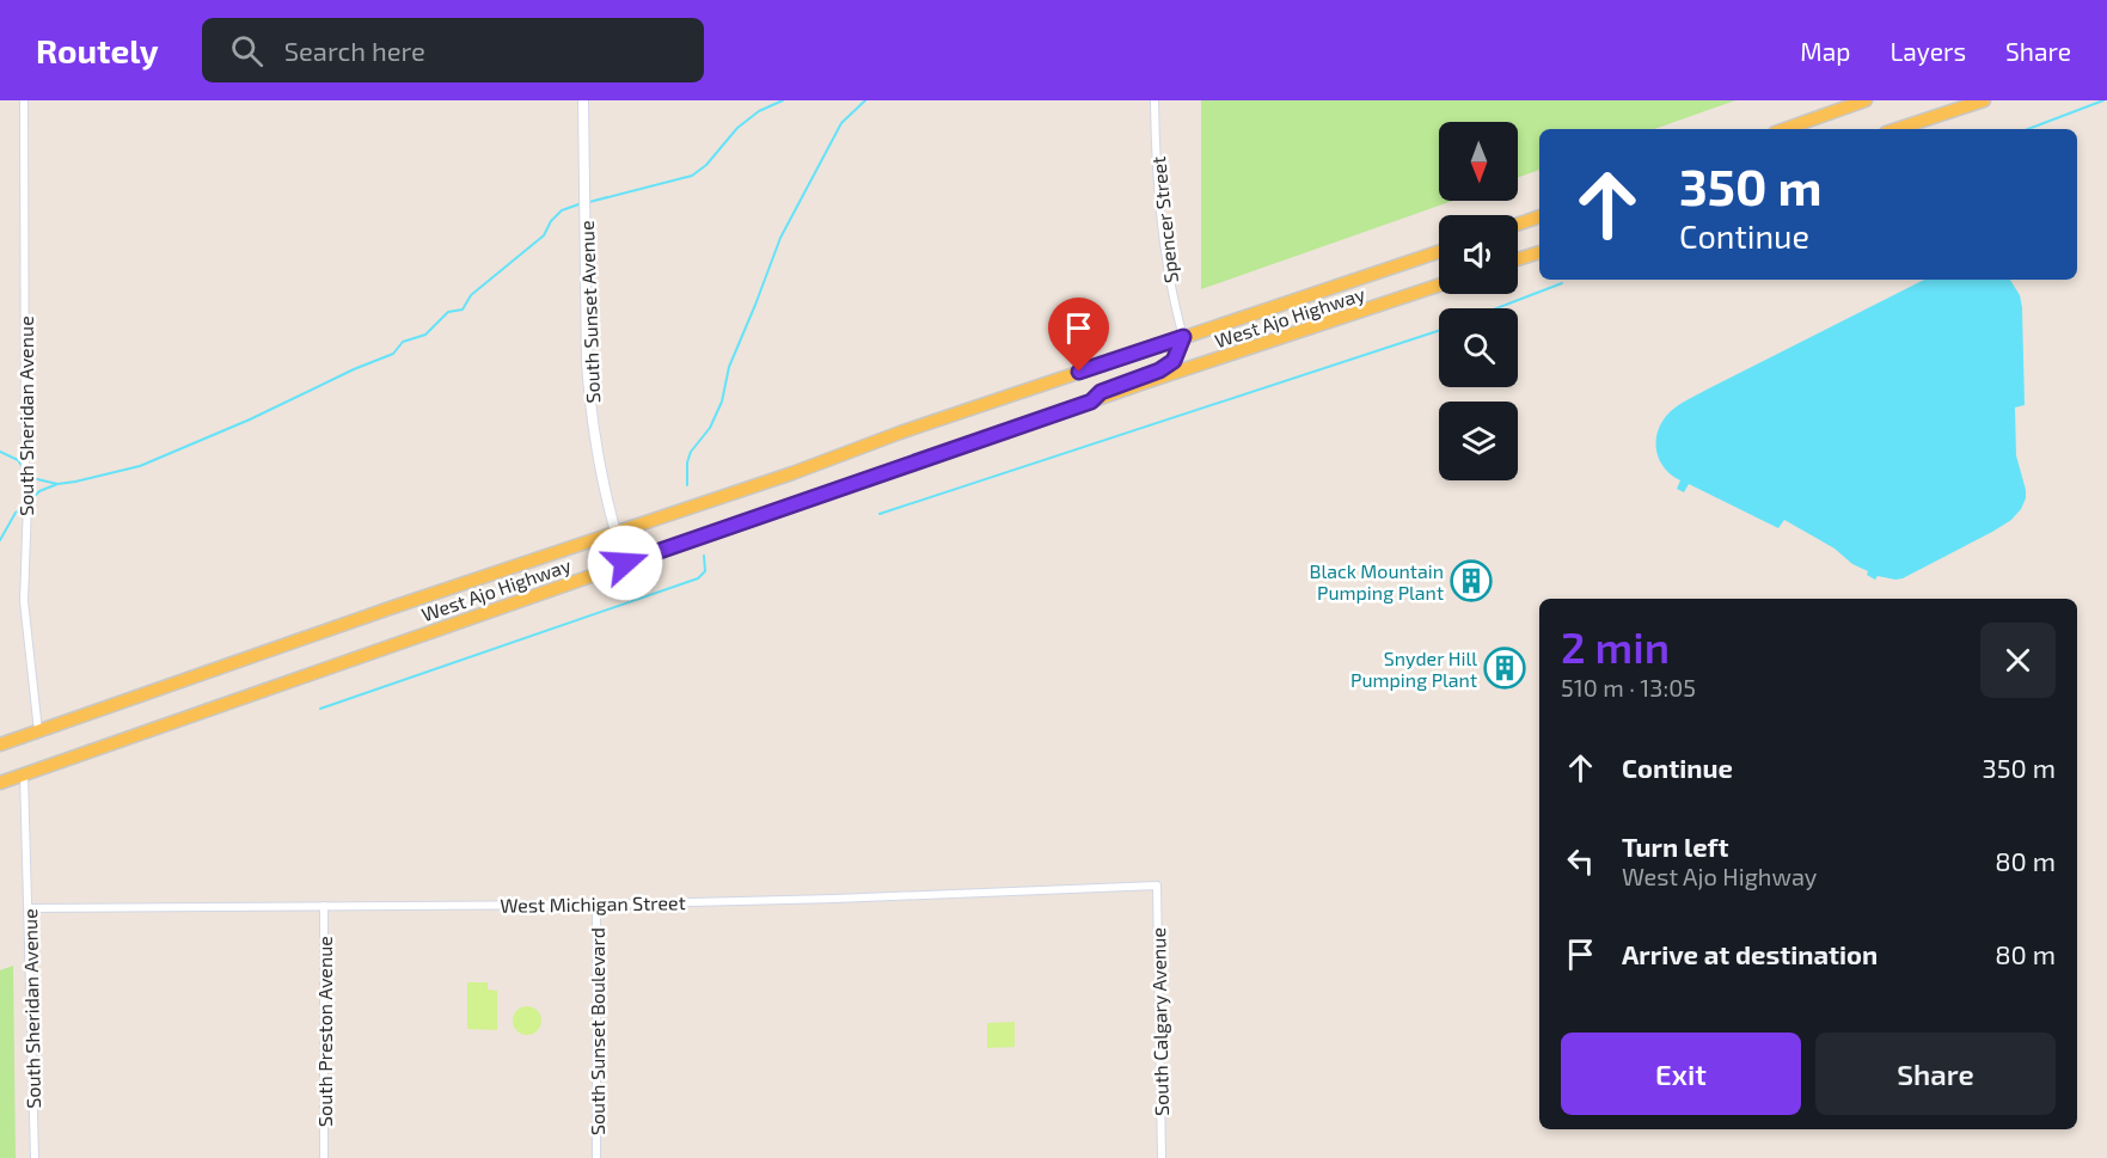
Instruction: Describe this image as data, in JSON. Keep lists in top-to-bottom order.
{
  "streets": {
    "main road": ["West Ajo Highway"],
    "street": [
      "Spencer Street",
      "South Sunset Avenue",
      "South Sheridan Avenue",
      "West Michigan Street",
      "South Calgary Avenue",
      "South Preston Avenue",
      "South Sunset Boulevard"
    ]
  },
  "crossings": [
    ["Spencer Street", "West Ajo Highway"],
    ["South Sunset Avenue", "West Ajo Highway"],
    ["West Ajo Highway", "South Sheridan Avenue"],
    ["South Sheridan Avenue", "West Michigan Street"],
    ["West Michigan Street", "South Calgary Avenue"],
    ["West Michigan Street", "South Preston Avenue"],
    ["West Michigan Street", "South Sunset Boulevard"]
  ],
  "places": {
    "building": ["Black Mountain Pumping Plant", "Snyder Hill Pumping Plant"]
  },
  "north": "bottom",
  "page": {
    "header": "Routely",
    "search": "Search here",
    "nav": ["Map", "Layers", "Share"],
    "turn": ["350 m", "Continue"],
    "heading": ["2 min", "510 m · 13:05"],
    "list": [
      {
        "name": "Continue",
        "value": "350 m"
      },
      {
        "name": "Turn left",
        "note": "West Ajo Highway",
        "value": "80 m"
      },
      {
        "name": "Arrive at destination",
        "value": "80 m"
      }
    ],
    "buttons": ["Exit", "Share"]
  }
}
